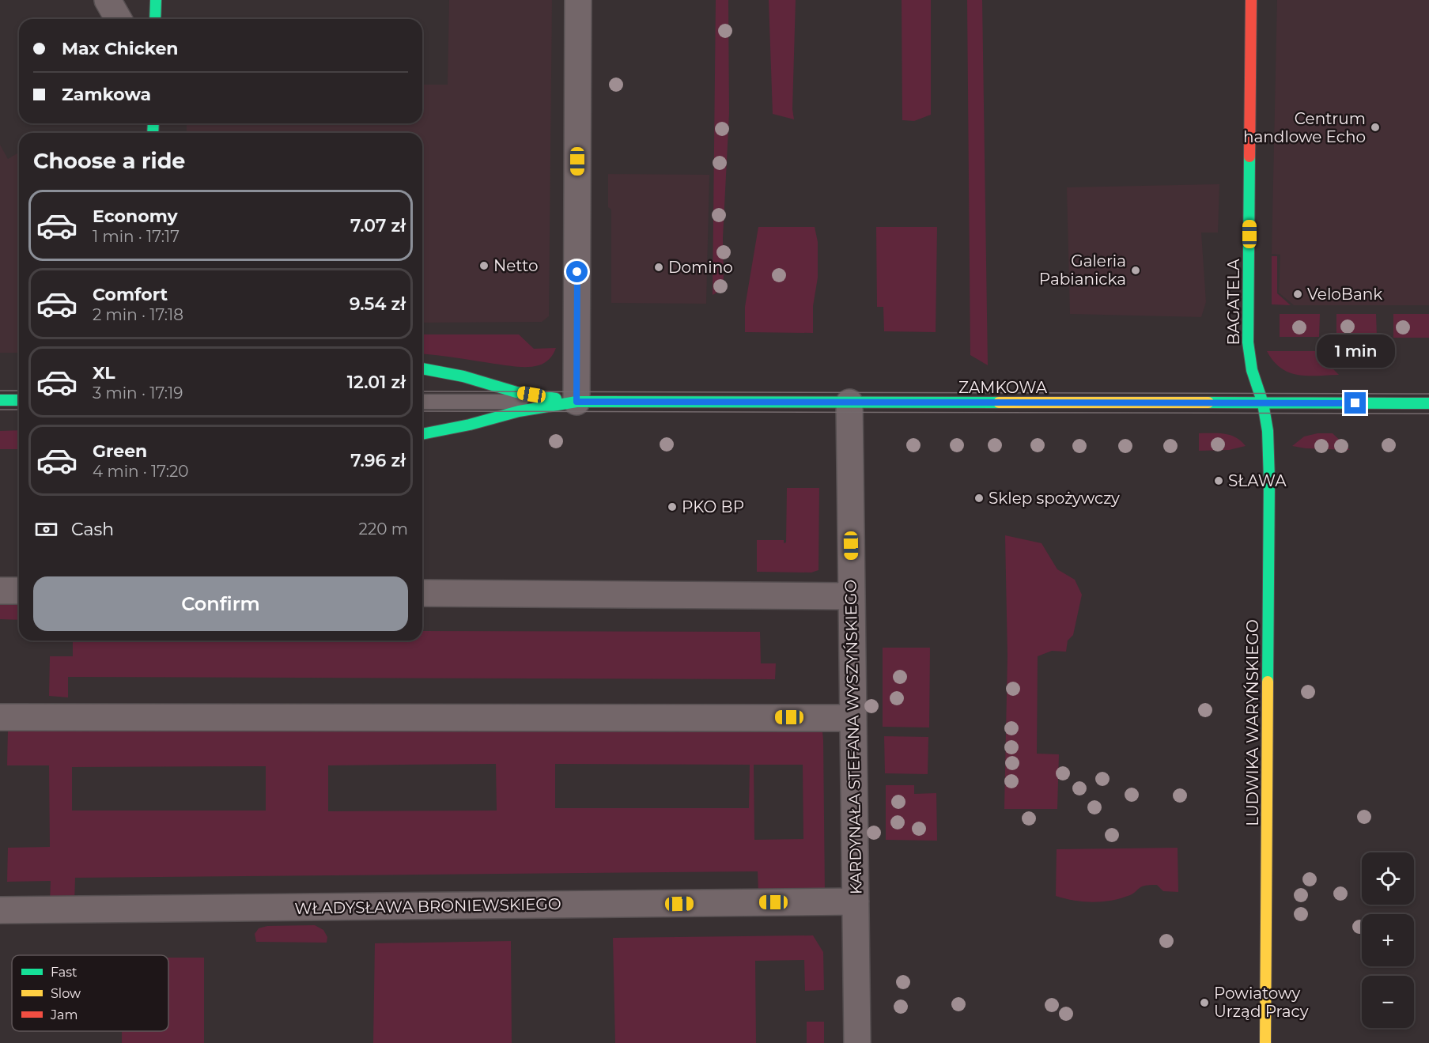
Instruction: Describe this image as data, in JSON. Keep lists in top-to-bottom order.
{
  "streets": {
    "street": [
      "BAGATELA",
      "ZAMKOWA",
      "LUDWIKA WARYŃSKIEGO",
      "KARDYNAŁA STEFANA WYSZYŃSKIEGO",
      "WŁADYSŁAWA BRONIEWSKIEGO"
    ]
  },
  "crossings": [
    ["BAGATELA", "ZAMKOWA"],
    ["BAGATELA", "LUDWIKA WARYŃSKIEGO"],
    ["ZAMKOWA", "LUDWIKA WARYŃSKIEGO"],
    ["ZAMKOWA", "KARDYNAŁA STEFANA WYSZYŃSKIEGO"],
    ["KARDYNAŁA STEFANA WYSZYŃSKIEGO", "WŁADYSŁAWA BRONIEWSKIEGO"]
  ],
  "places": [
    "Centrum handlowe Echo",
    "Netto",
    "Domino",
    "Galeria Pabianicka",
    "VeloBank",
    "SŁAWA",
    "Sklep spożywczy",
    "PKO BP",
    "Powiatowy Urząd Pracy"
  ],
  "legend": ["Fast", "Slow", "Jam"],
  "page": {
    "banner": ["Max Chicken", "Zamkowa"],
    "heading": "Choose a ride",
    "list": [
      {
        "name": "Economy",
        "note": "1 min · 17:17",
        "value": "7.07 zł"
      },
      {
        "name": "Comfort",
        "note": "2 min · 17:18",
        "value": "9.54 zł"
      },
      {
        "name": "XL",
        "note": "3 min · 17:19",
        "value": "12.01 zł"
      },
      {
        "name": "Green",
        "note": "4 min · 17:20",
        "value": "7.96 zł"
      }
    ],
    "bubble": "1 min",
    "pay": ["Cash", "220 m"],
    "buttons": "Confirm",
    "map_buttons": ["+", "−"]
  }
}
